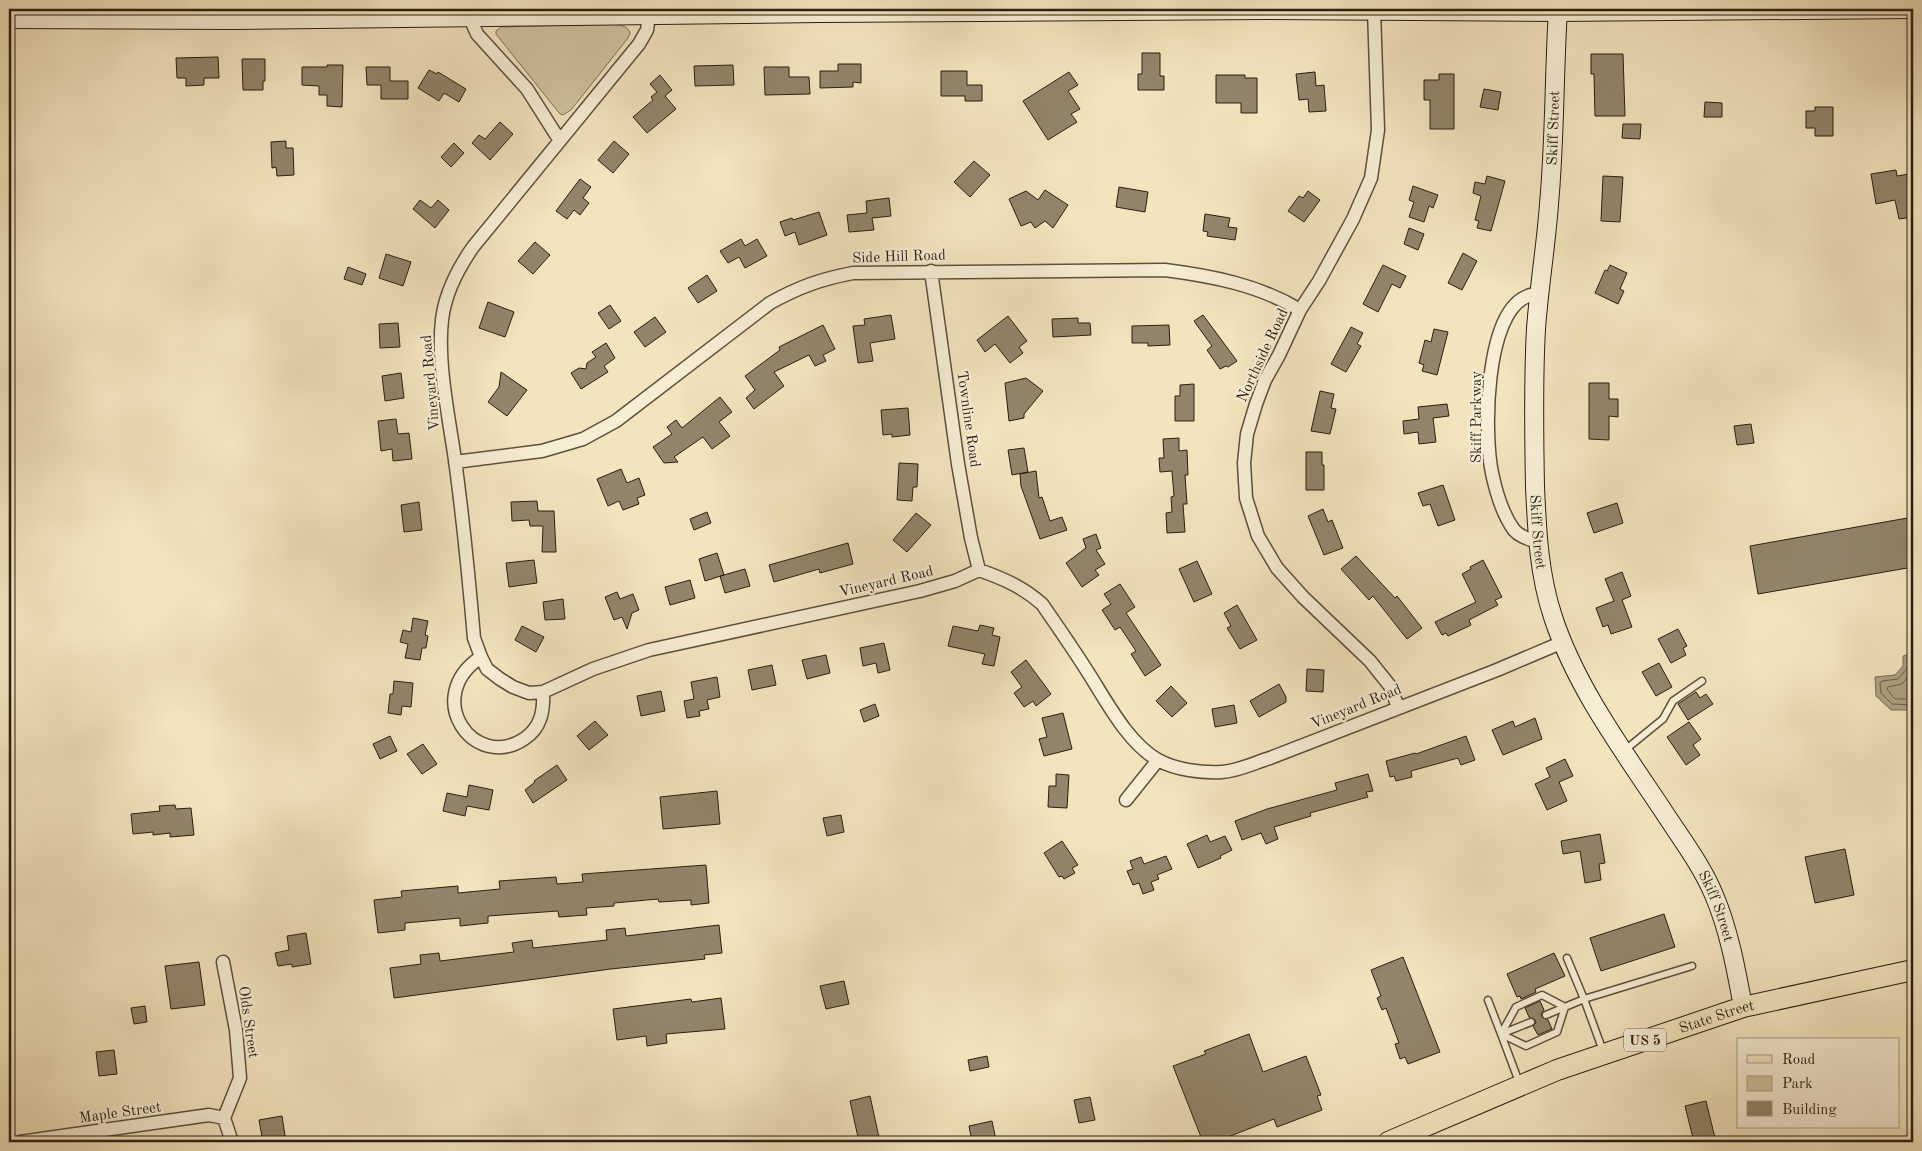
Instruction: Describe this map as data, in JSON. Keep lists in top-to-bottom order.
{
  "streets": {
    "main road": ["Skiff Street", "State Street", "US 5"],
    "street": [
      "Side Hill Road",
      "Northside Road",
      "Vineyard Road",
      "Skiff Parkway",
      "Townline Road",
      "Olds Street",
      "Maple Street"
    ]
  },
  "crossings": [
    ["Skiff Street", "Vineyard Road"],
    ["Skiff Street", "Skiff Parkway"],
    ["Skiff Street", "State Street"],
    ["Side Hill Road", "Northside Road"],
    ["Side Hill Road", "Vineyard Road"],
    ["Side Hill Road", "Townline Road"],
    ["Northside Road", "Vineyard Road"],
    ["Vineyard Road", "Townline Road"],
    ["Olds Street", "Maple Street"]
  ],
  "legend": ["Road", "Park", "Building"]
}
